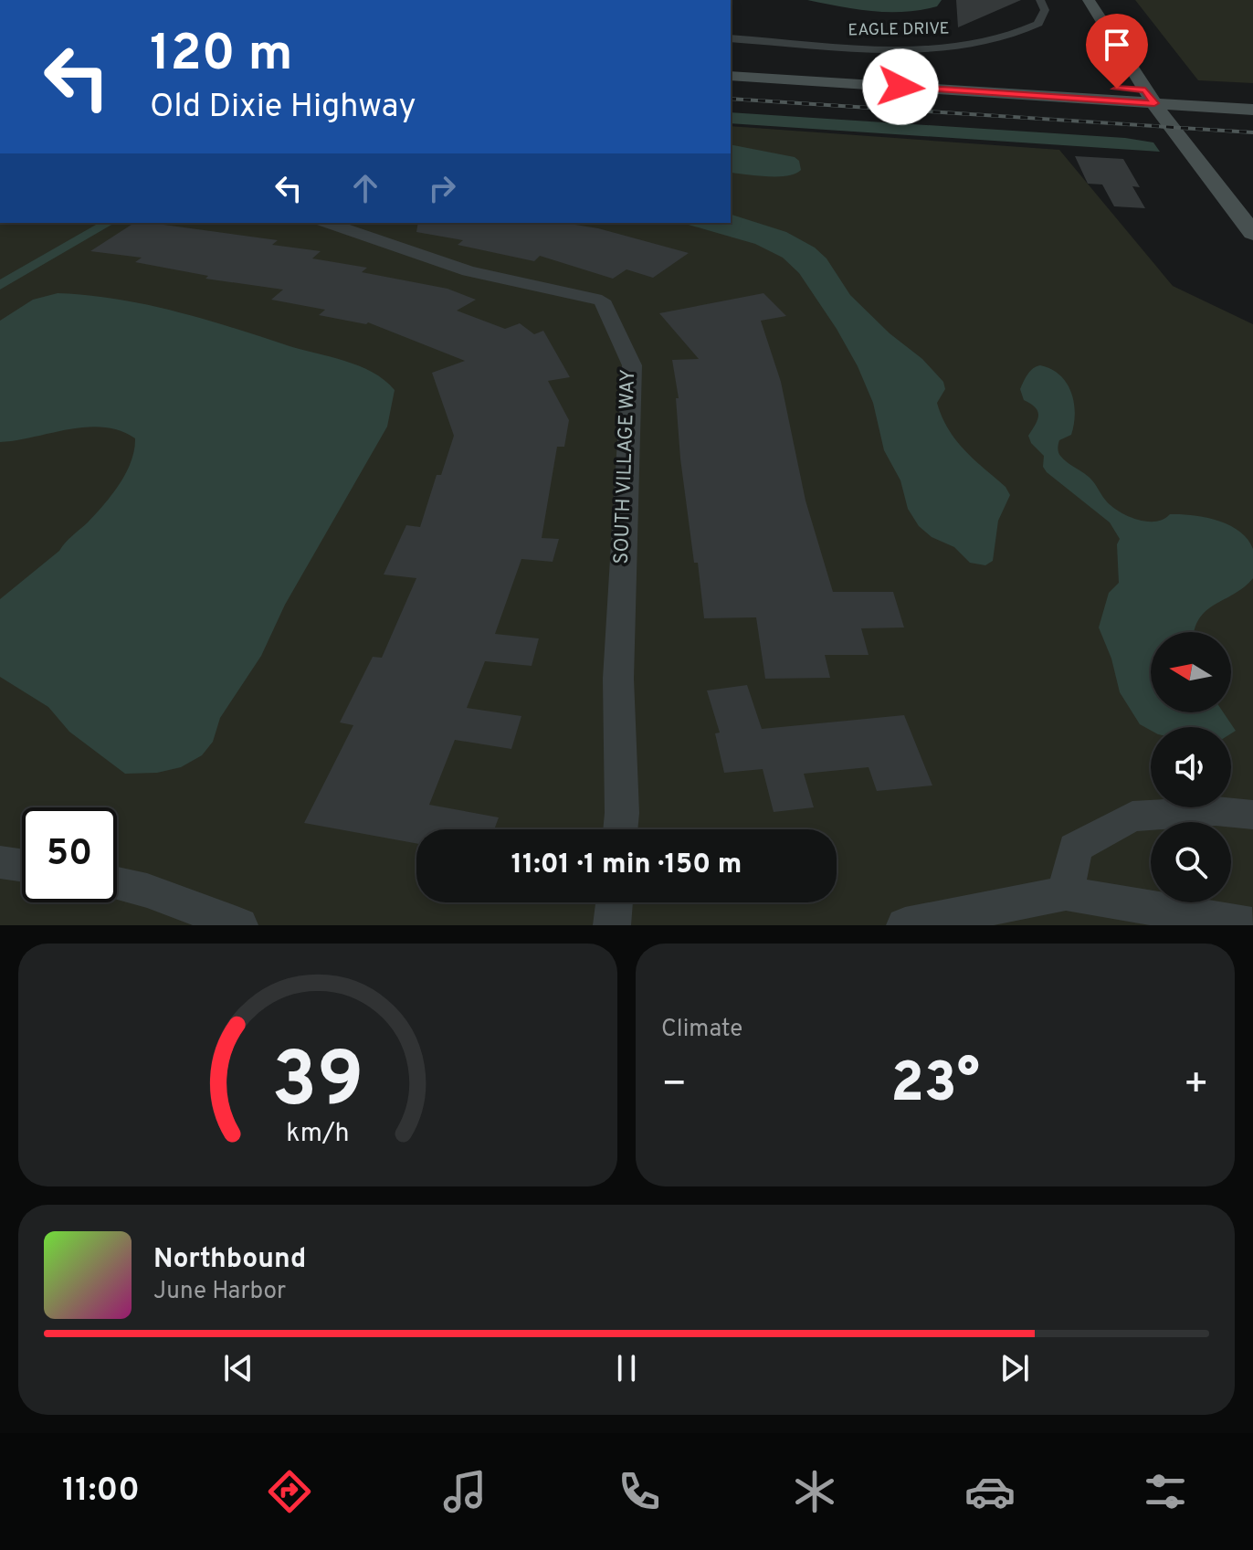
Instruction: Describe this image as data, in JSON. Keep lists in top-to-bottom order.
{
  "streets": {
    "street": ["EAGLE DRIVE", "SOUTH VILLAGE WAY"]
  },
  "north": "left",
  "page": {
    "turn": ["120 m", "Old Dixie Highway"],
    "limit": "50",
    "trip": "11:01 · 1 min · 150 m",
    "tile": "Climate",
    "heat": ["−", "23°", "+"],
    "song": ["Northbound", "June Harbor"],
    "tabs": "11:00",
    "gauge": ["39", "km/h"]
  }
}
